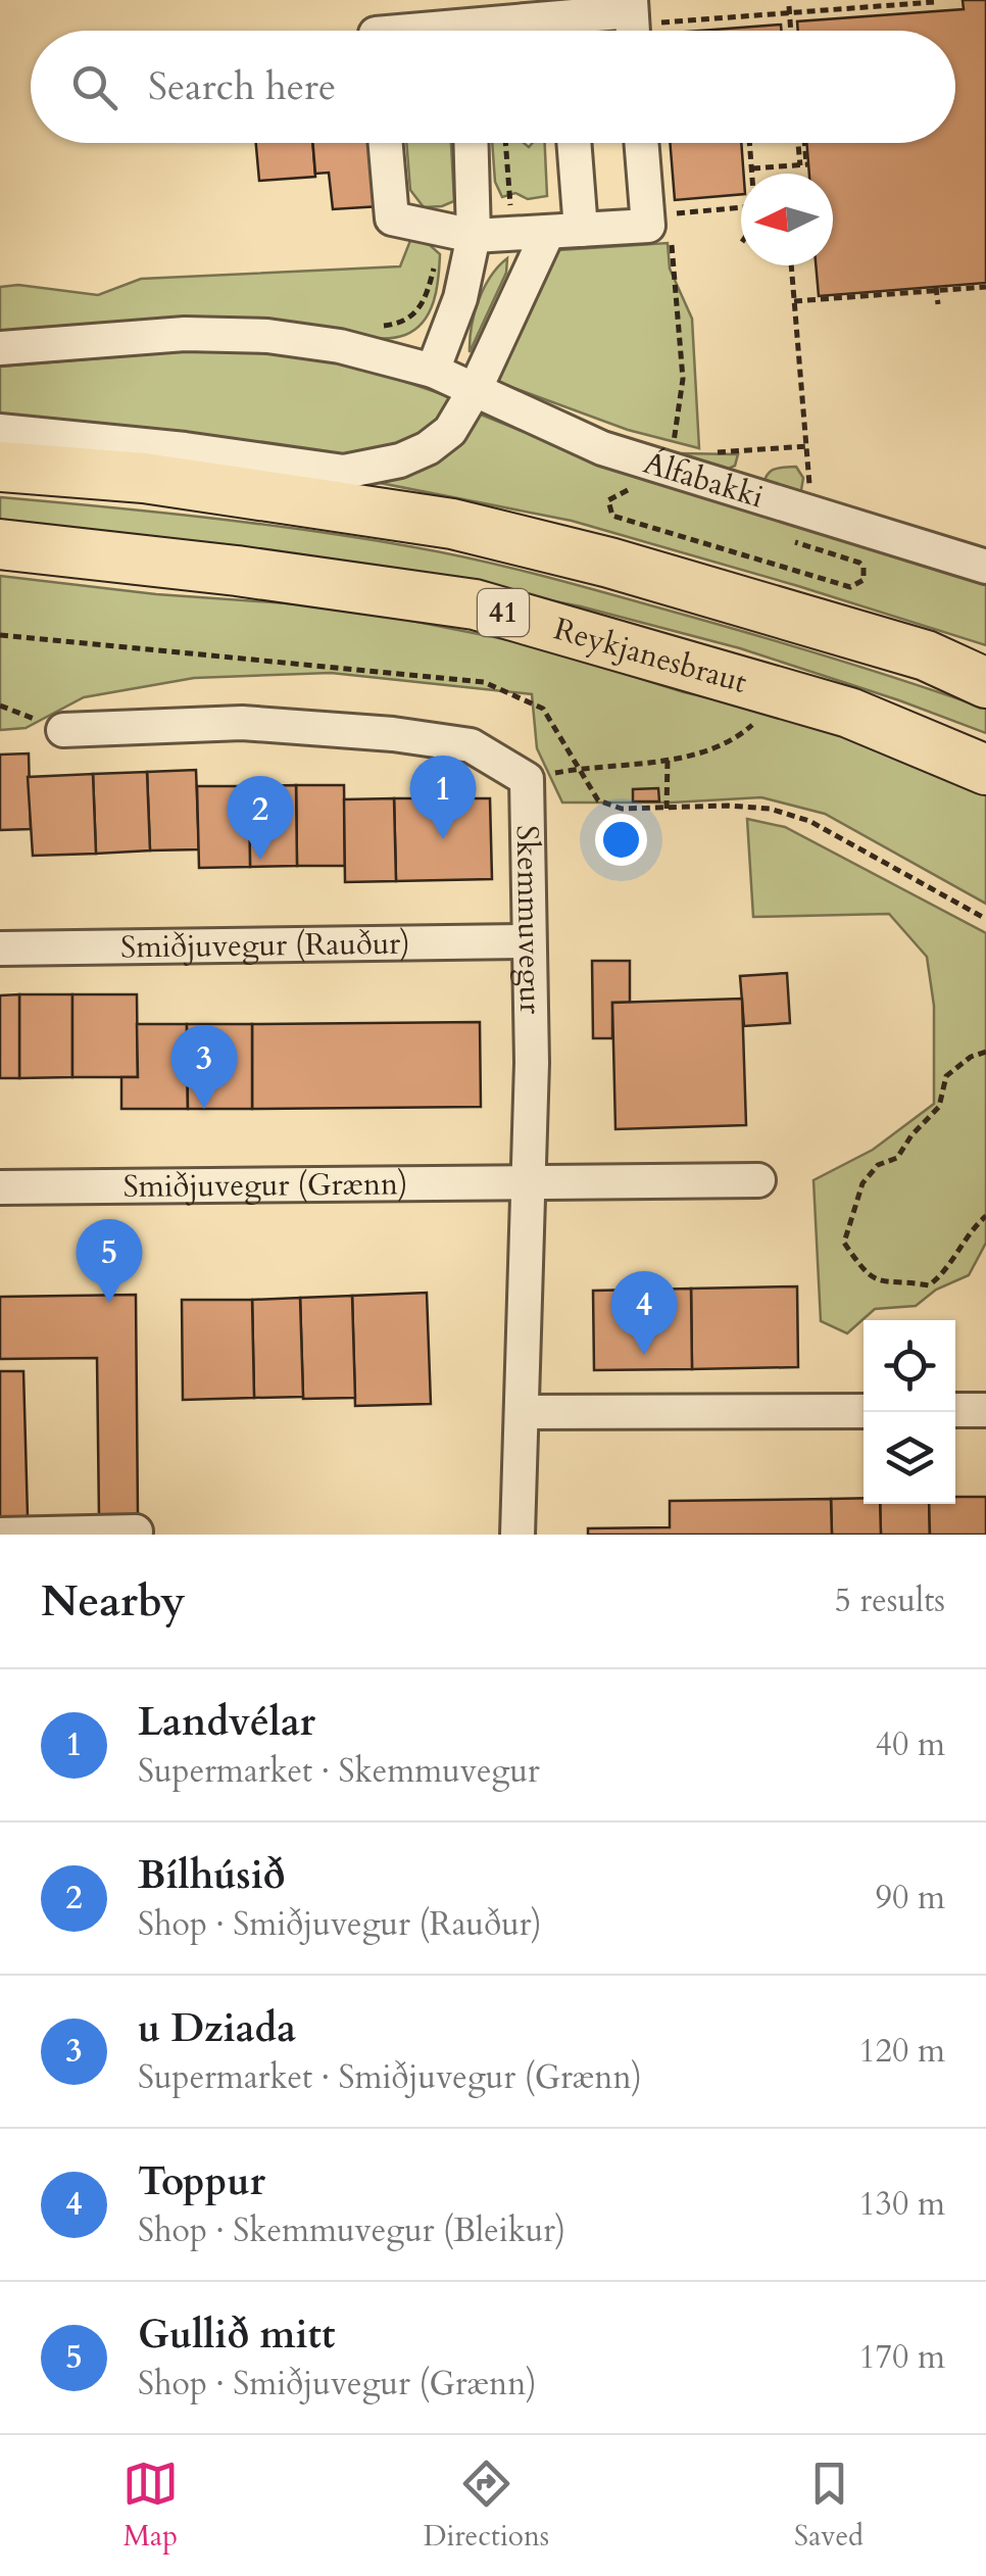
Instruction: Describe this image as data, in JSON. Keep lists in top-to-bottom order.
{
  "streets": {
    "highway": ["41", "Reykjanesbraut"],
    "street": [
      "Álfabakki",
      "Skemmuvegur",
      "Smiðjuvegur (Rauður)",
      "Smiðjuvegur (Grænn)"
    ]
  },
  "crossings": [
    ["Skemmuvegur", "Smiðjuvegur (Rauður)"],
    ["Skemmuvegur", "Smiðjuvegur (Grænn)"]
  ],
  "north": "left",
  "page": {
    "search": "Search here",
    "pins": [
      "1",
      "2",
      "3",
      "5",
      "4"
    ],
    "heading": ["Nearby", "5 results"],
    "list": [
      {
        "mark": "1",
        "name": "Landvélar",
        "note": "Supermarket · Skemmuvegur",
        "value": "40 m"
      },
      {
        "mark": "2",
        "name": "Bílhúsið",
        "note": "Shop · Smiðjuvegur (Rauður)",
        "value": "90 m"
      },
      {
        "mark": "3",
        "name": "u Dziada",
        "note": "Supermarket · Smiðjuvegur (Grænn)",
        "value": "120 m"
      },
      {
        "mark": "4",
        "name": "Toppur",
        "note": "Shop · Skemmuvegur (Bleikur)",
        "value": "130 m"
      },
      {
        "mark": "5",
        "name": "Gullið mitt",
        "note": "Shop · Smiðjuvegur (Grænn)",
        "value": "170 m"
      }
    ],
    "nav": ["Map", "Directions", "Saved"]
  }
}
